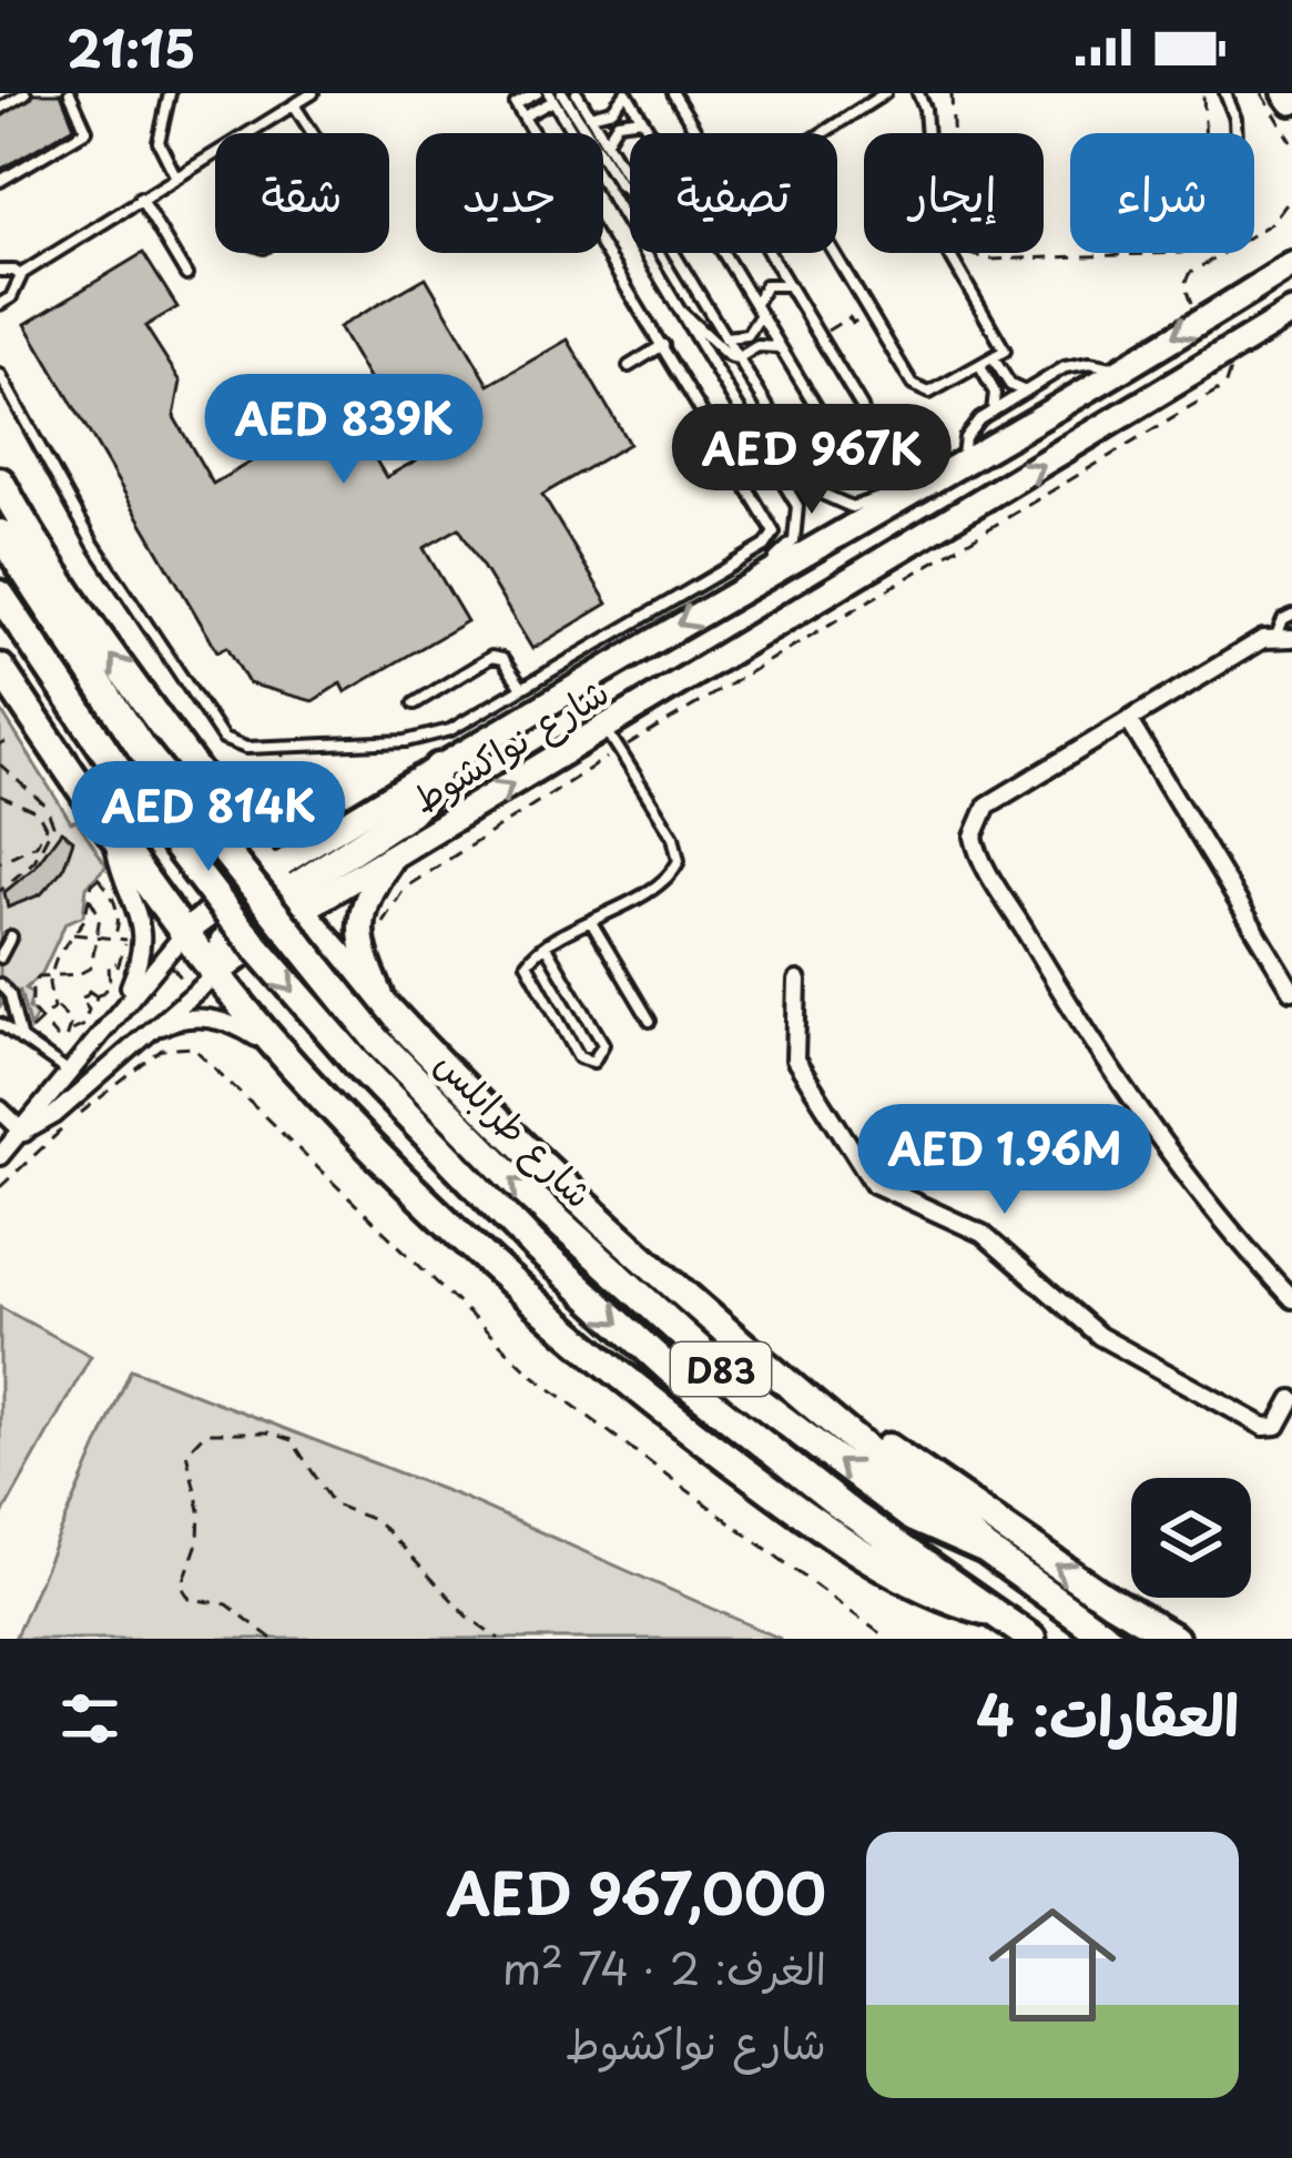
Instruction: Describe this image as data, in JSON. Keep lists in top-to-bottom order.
{
  "streets": {
    "highway": ["شارع طرابلس", "D83"],
    "street": ["شارع نواكشوط"]
  },
  "page": {
    "status": "21:15",
    "chip": [
      "شراء",
      "إيجار",
      "تصفية",
      "جديد",
      "شقة"
    ],
    "price": [
      "AED 839K",
      "AED 967K",
      "AED 814K",
      "AED 1.96M"
    ],
    "heading": "العقارات: 4",
    "list": [
      {
        "name": "AED 967,000",
        "note": "الغرف: 2 · 74 m² · شارع نواكشوط"
      }
    ]
  }
}
